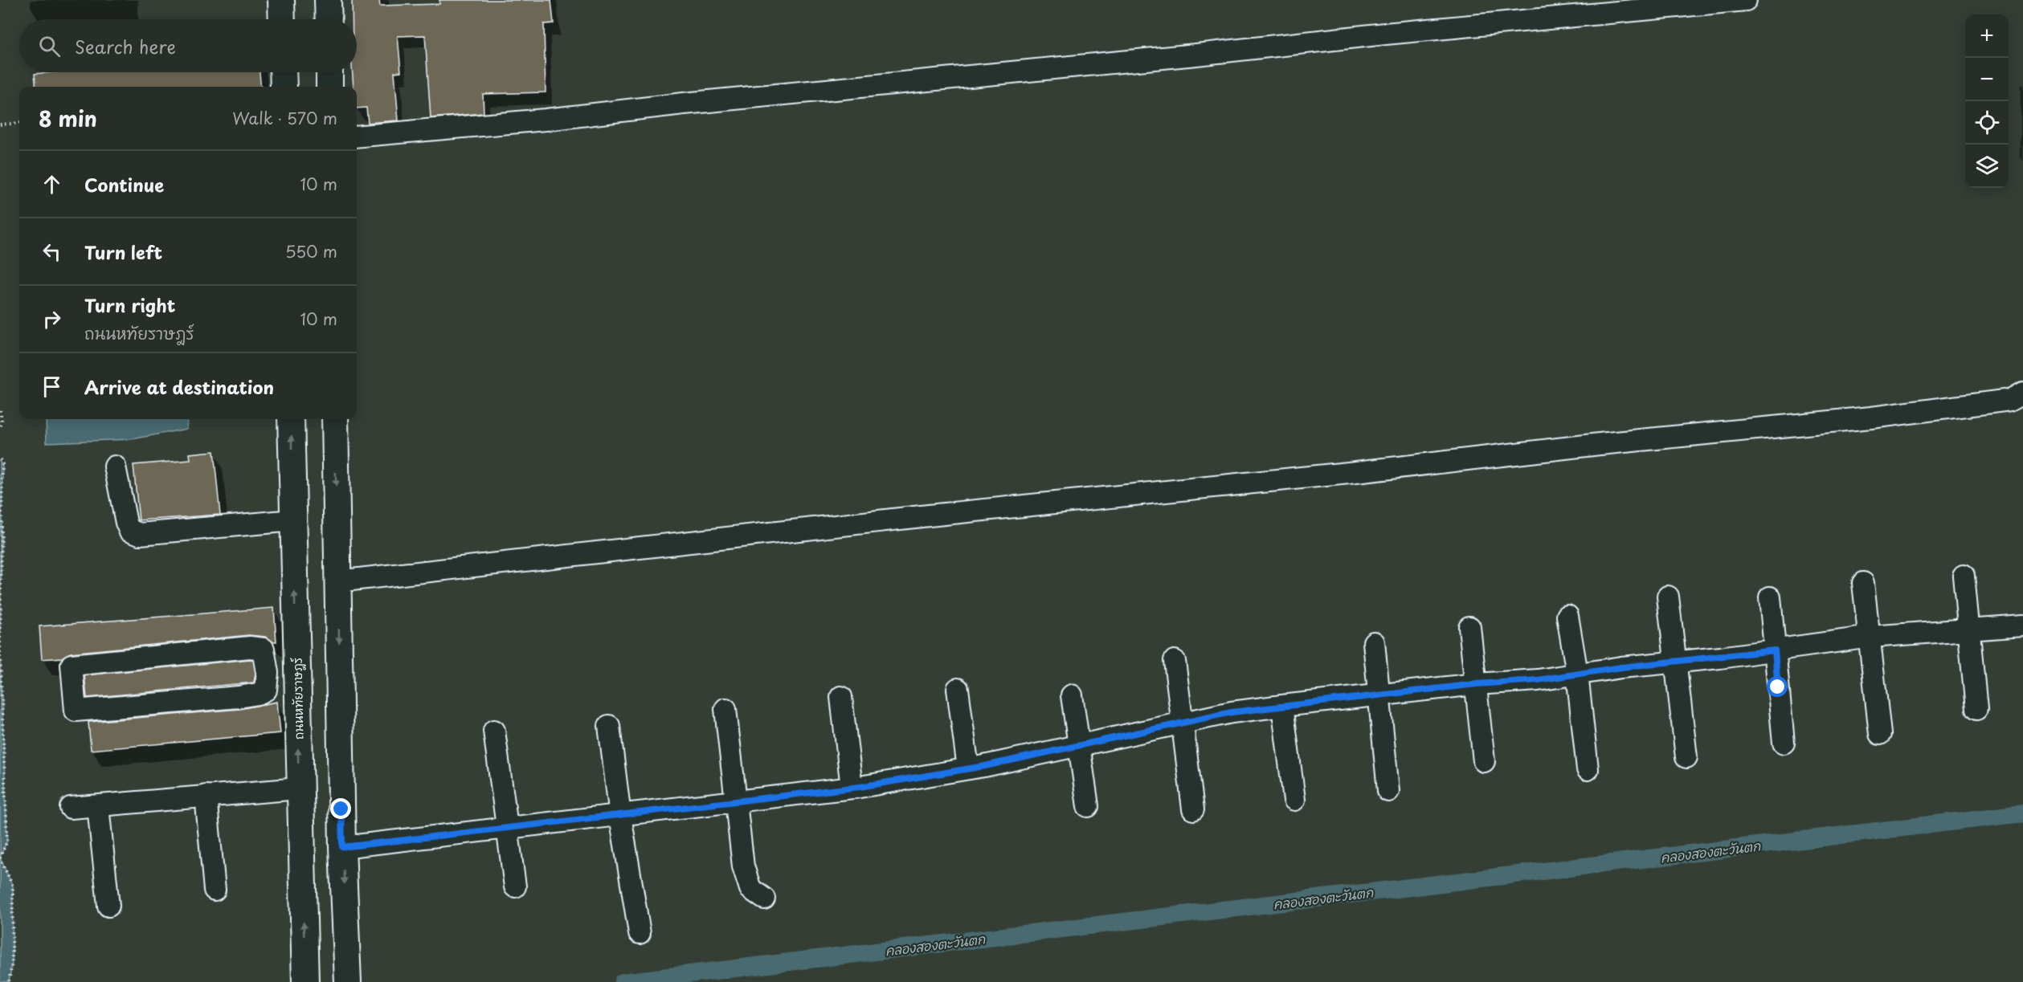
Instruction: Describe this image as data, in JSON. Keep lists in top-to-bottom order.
{
  "streets": {
    "main road": ["ถนนหทัยราษฎร์"]
  },
  "water": ["คลองสองตะวันตก"],
  "page": {
    "map_buttons": ["+", "−"],
    "search": "Search here",
    "heading": ["8 min", "Walk · 570 m"],
    "list": [
      ["Continue", "10 m"],
      ["Turn left", "550 m"],
      ["Turn right", "ถนนหทัยราษฎร์", "10 m"],
      "Arrive at destination"
    ]
  }
}
